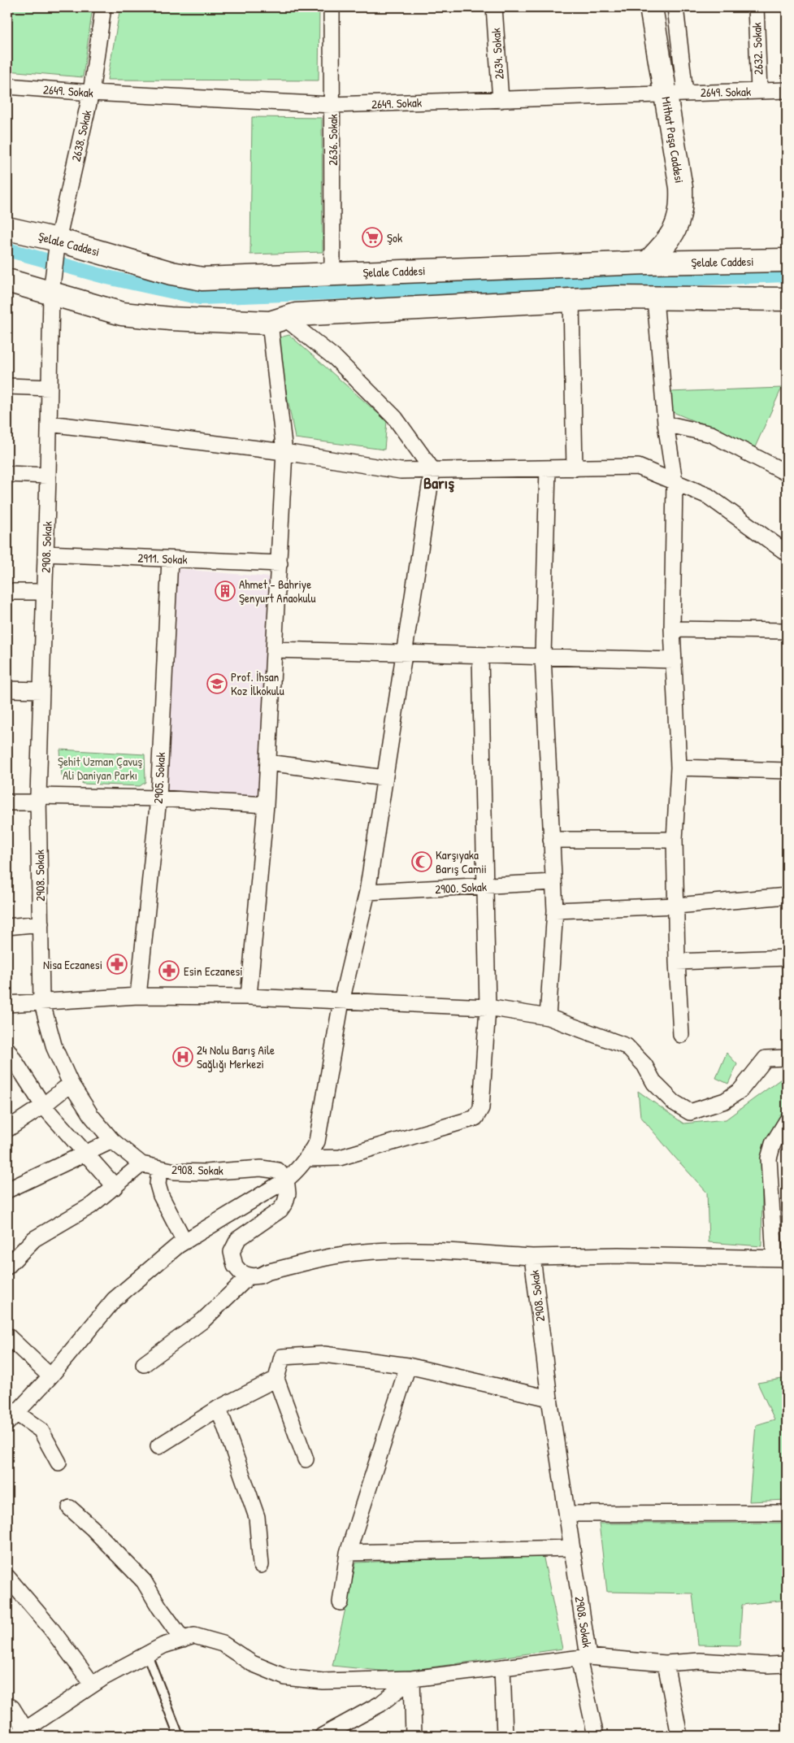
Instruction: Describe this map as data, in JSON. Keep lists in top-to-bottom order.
{
  "streets": {
    "street": [
      "2632. Sokak",
      "2634. Sokak",
      "2649. Sokak",
      "2638. Sokak",
      "2636. Sokak",
      "Mithat Paşa Caddesi",
      "Şelale Caddesi",
      "2908. Sokak",
      "2911. Sokak",
      "2905. Sokak",
      "2900. Sokak"
    ]
  },
  "crossings": [
    ["2632. Sokak", "2649. Sokak"],
    ["2634. Sokak", "2649. Sokak"],
    ["2649. Sokak", "2638. Sokak"],
    ["2649. Sokak", "2636. Sokak"],
    ["2649. Sokak", "Mithat Paşa Caddesi"],
    ["2638. Sokak", "Şelale Caddesi"],
    ["2638. Sokak", "2908. Sokak"],
    ["2636. Sokak", "Şelale Caddesi"],
    ["Mithat Paşa Caddesi", "Şelale Caddesi"],
    ["2908. Sokak", "2911. Sokak"],
    ["2911. Sokak", "2905. Sokak"]
  ],
  "districts": ["Barış"],
  "parks": ["Şehit Uzman Çavuş Ali Daniyan Parkı"],
  "places": {
    "supermarket": ["Şok"],
    "building": ["Ahmet - Bahriye Şenyurt Anaokulu"],
    "school or university": ["Prof. İhsan Koz İlkokulu"],
    "mosque": ["Karşıyaka Barış Camii"],
    "pharmacy": ["Nisa Eczanesi", "Esin Eczanesi"],
    "hospital": ["24 Nolu Barış Aile Sağlığı Merkezi"]
  }
}
